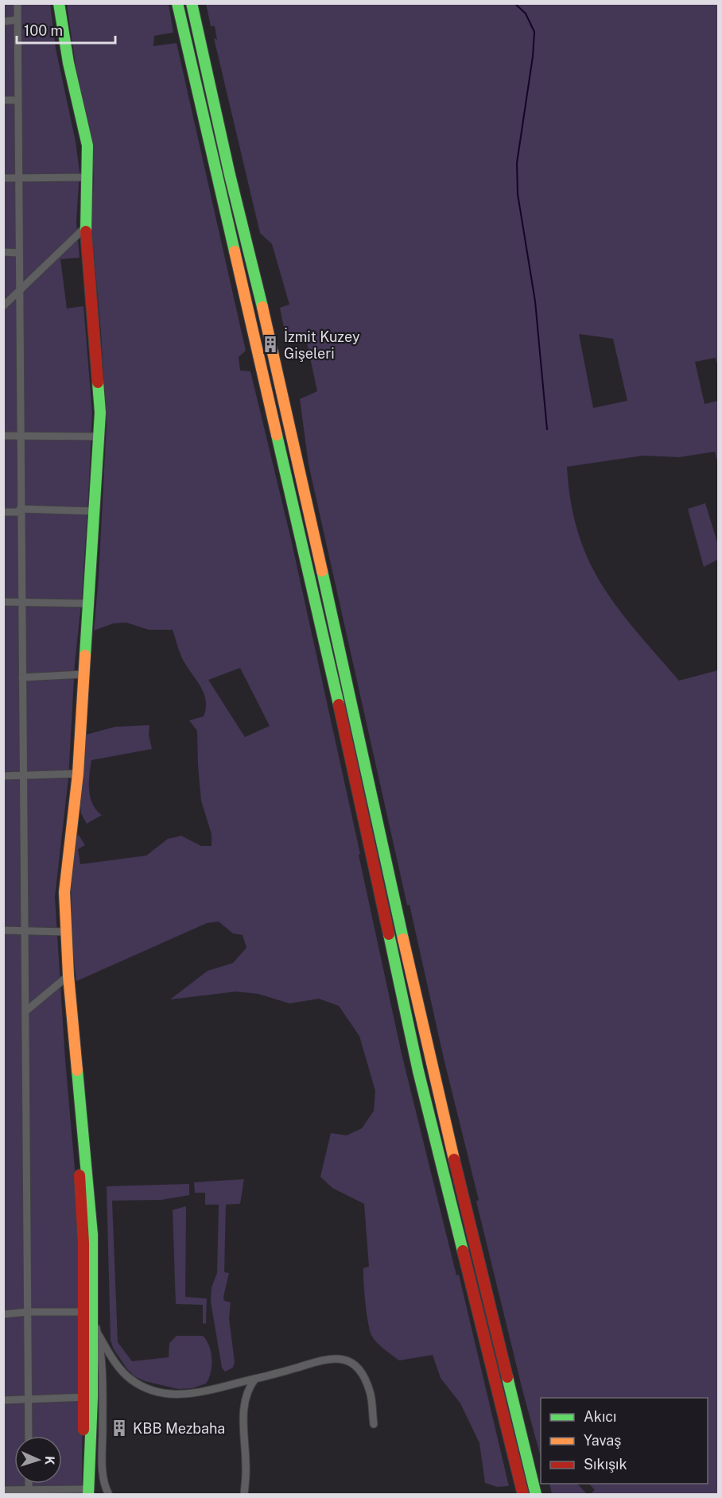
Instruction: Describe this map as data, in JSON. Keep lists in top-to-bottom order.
{
  "places": {
    "building": ["İzmit Kuzey Gişeleri", "KBB Mezbaha"]
  },
  "legend": ["Akıcı", "Yavaş", "Sıkışık"],
  "scale_bar": "100 m",
  "north": "right"
}
